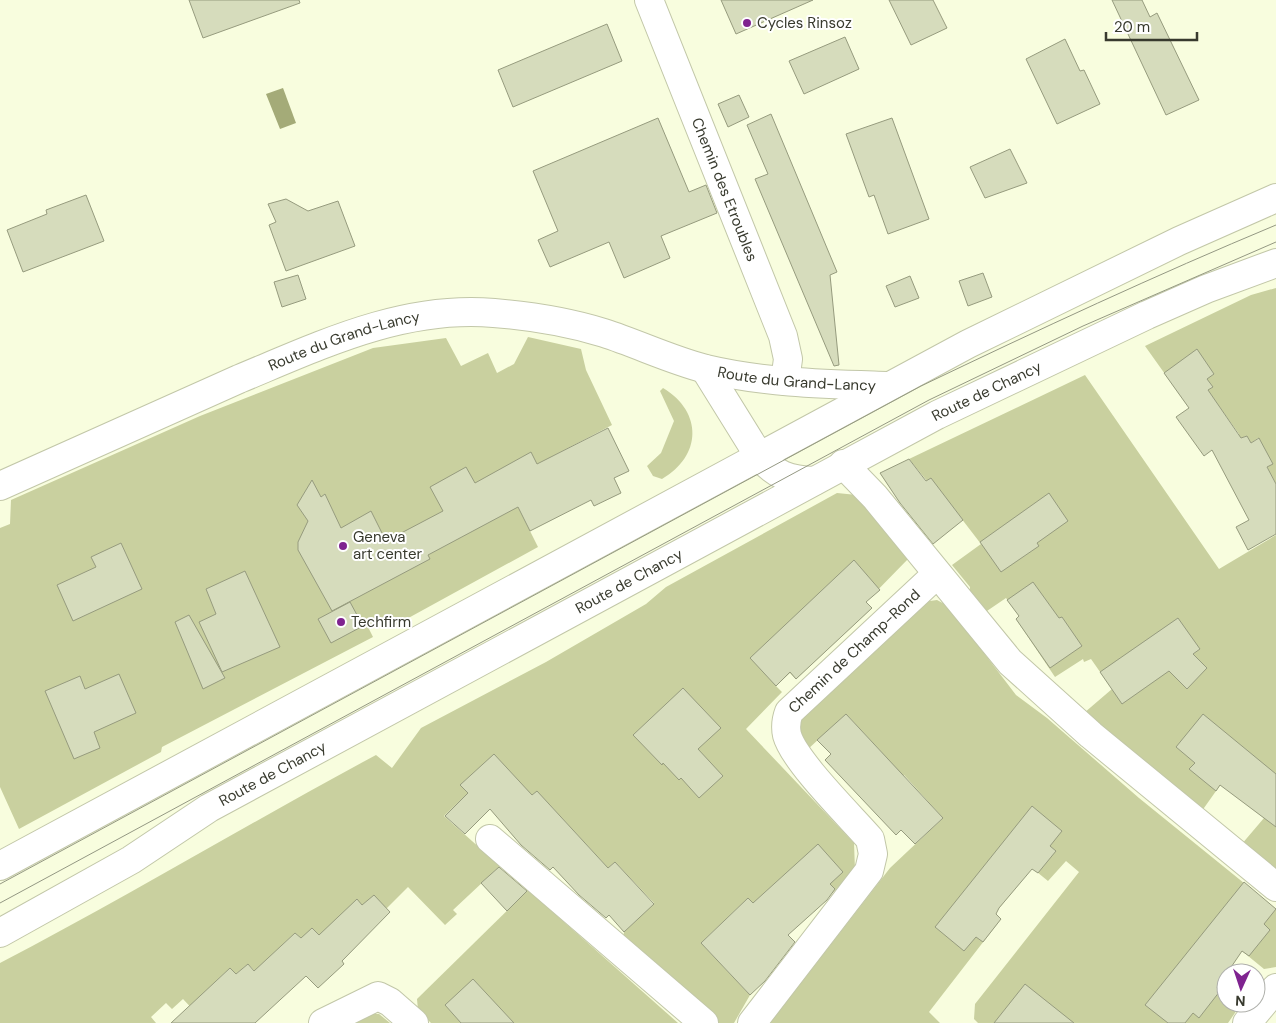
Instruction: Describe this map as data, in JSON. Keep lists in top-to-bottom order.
{
  "streets": {
    "street": [
      "Chemin des Etroubles",
      "Route du Grand-Lancy",
      "Route de Chancy",
      "Chemin de Champ-Rond"
    ]
  },
  "crossings": [
    ["Chemin des Etroubles", "Route du Grand-Lancy"],
    ["Route du Grand-Lancy", "Route de Chancy"]
  ],
  "places": ["Cycles Rinsoz", "Geneva art center", "Techfirm"],
  "scale_bar": "20 m",
  "north": "bottom"
}
